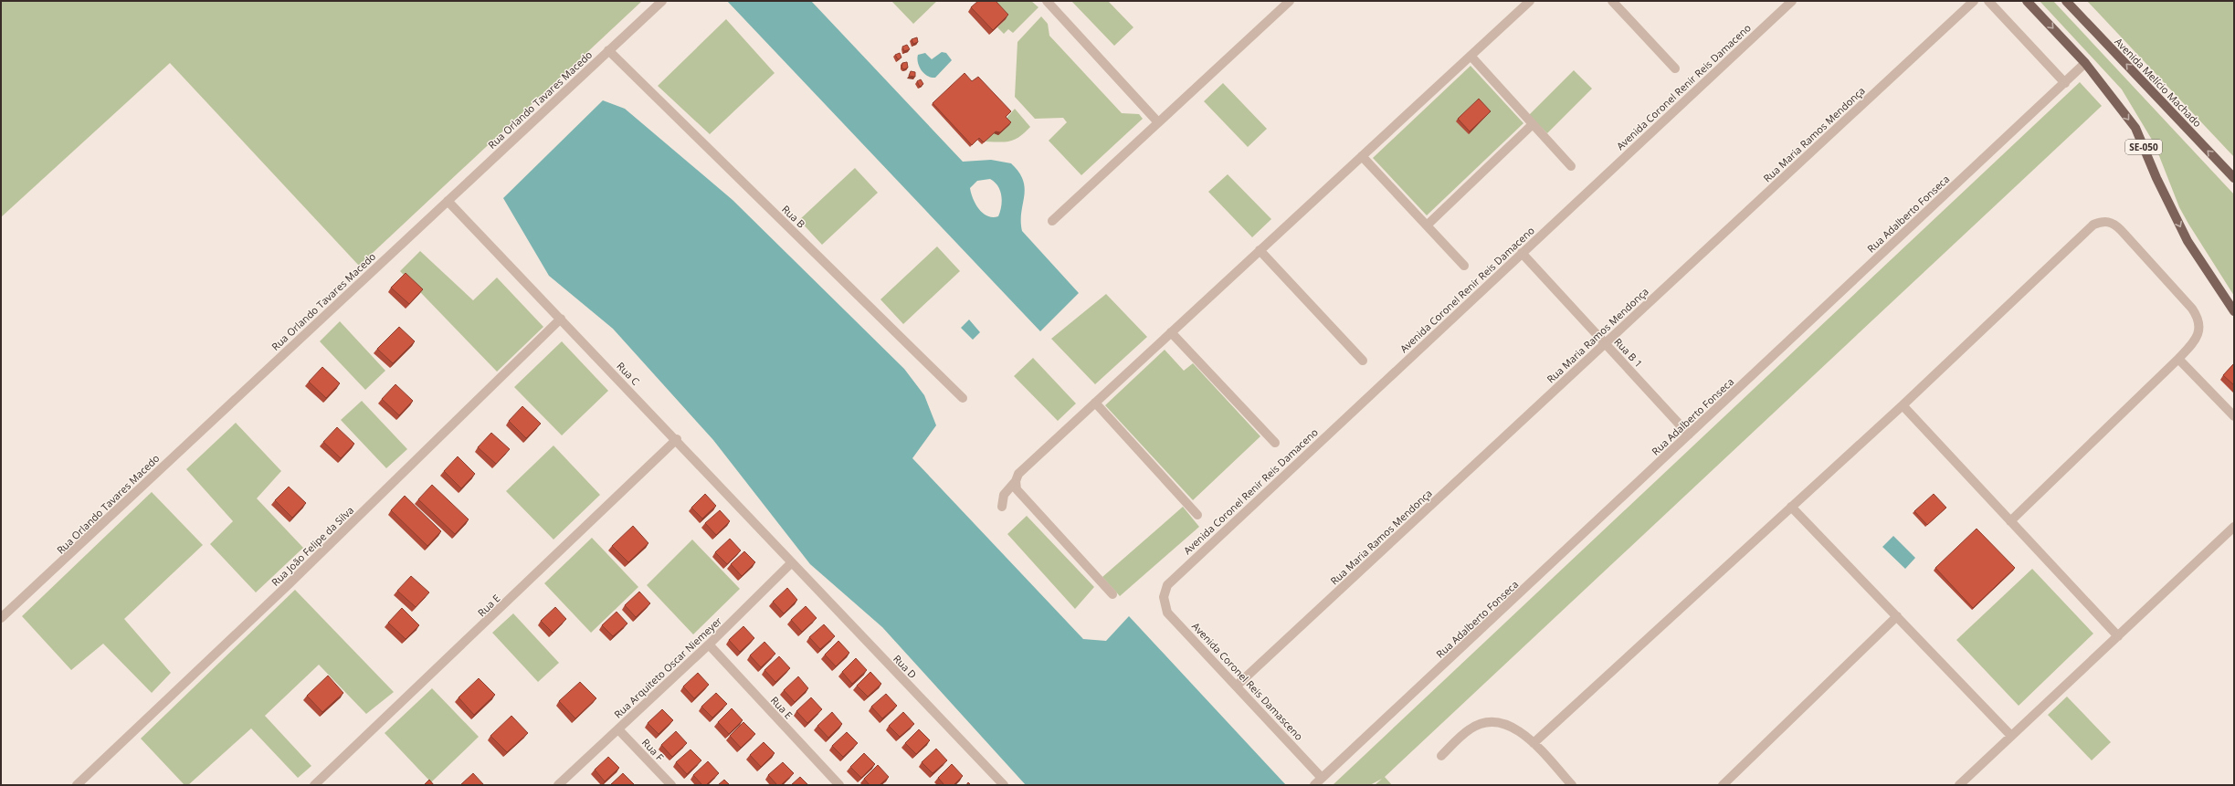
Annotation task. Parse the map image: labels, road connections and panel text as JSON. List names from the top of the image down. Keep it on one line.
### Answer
{"streets":{"main road":["Avenida Melício Machado","SE-050"],"street":["Avenida Coronel Renir Reis Damaceno","Rua Orlando Tavares Macedo","Rua Maria Ramos Mendonça","Rua Adalberto Fonseca","Rua B","Rua B 1","Rua C","Rua João Felipe da Silva","Rua E","Rua D","Rua Arquiteto Oscar Niemeyer","Avenida Coronel Reis Damasceno","Rua F"]},"crossings":[["Avenida Coronel Renir Reis Damaceno","Rua B 1"],["Avenida Coronel Renir Reis Damaceno","Avenida Coronel Reis Damasceno"],["Rua Orlando Tavares Macedo","Rua B"],["Rua Orlando Tavares Macedo","Rua C"],["Rua Maria Ramos Mendonça","Rua B 1"],["Rua Maria Ramos Mendonça","Avenida Coronel Reis Damasceno"],["SE-050","Rua Adalberto Fonseca"],["Rua Adalberto Fonseca","Rua B 1"],["Rua Adalberto Fonseca","Avenida Coronel Reis Damasceno"],["Rua C","Rua João Felipe da Silva"],["Rua C","Rua E"],["Rua C","Rua D"],["Rua C","Rua Arquiteto Oscar Niemeyer"],["Rua E","Rua Arquiteto Oscar Niemeyer"],["Rua D","Rua Arquiteto Oscar Niemeyer"],["Rua Arquiteto Oscar Niemeyer","Rua F"]]}
